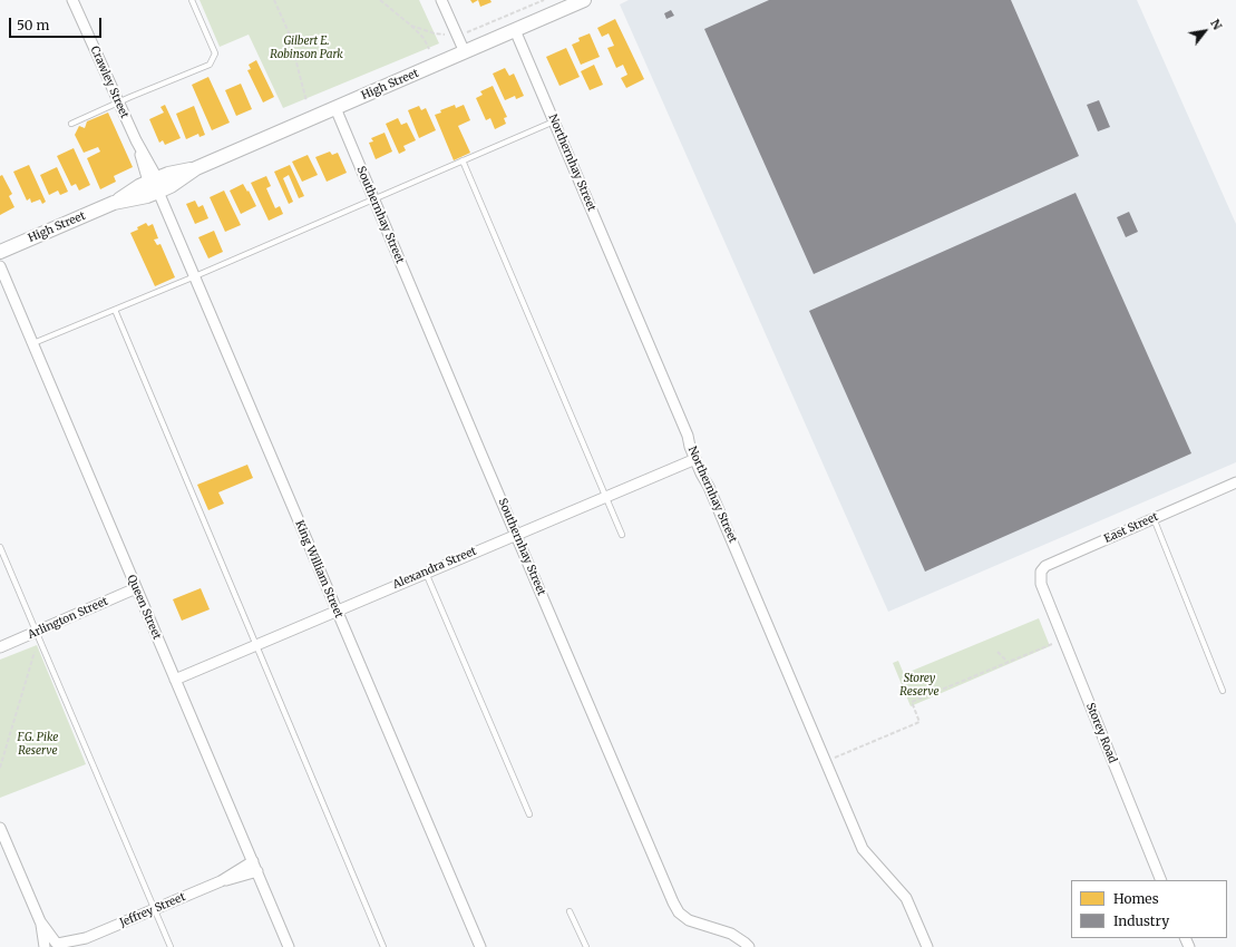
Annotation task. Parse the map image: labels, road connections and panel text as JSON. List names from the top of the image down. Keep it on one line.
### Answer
{"streets":{"main road":["High Street"],"street":["Crawley Street","Northernhay Street","Southernhay Street","East Street","Alexandra Street","King William Street","Queen Street","Arlington Street","Storey Road","Jeffrey Street"]},"crossings":[["Crawley Street","High Street"],["Crawley Street","King William Street"],["High Street","Northernhay Street"],["High Street","Southernhay Street"],["High Street","King William Street"],["Northernhay Street","Alexandra Street"],["Southernhay Street","Alexandra Street"],["East Street","Storey Road"],["Alexandra Street","King William Street"],["Alexandra Street","Queen Street"],["Queen Street","Arlington Street"],["Queen Street","Jeffrey Street"]],"parks":["Gilbert E. Robinson Park","Storey Reserve","F.G. Pike Reserve"],"legend":["Homes","Industry"],"scale_bar":"50 m","north":"top right"}
